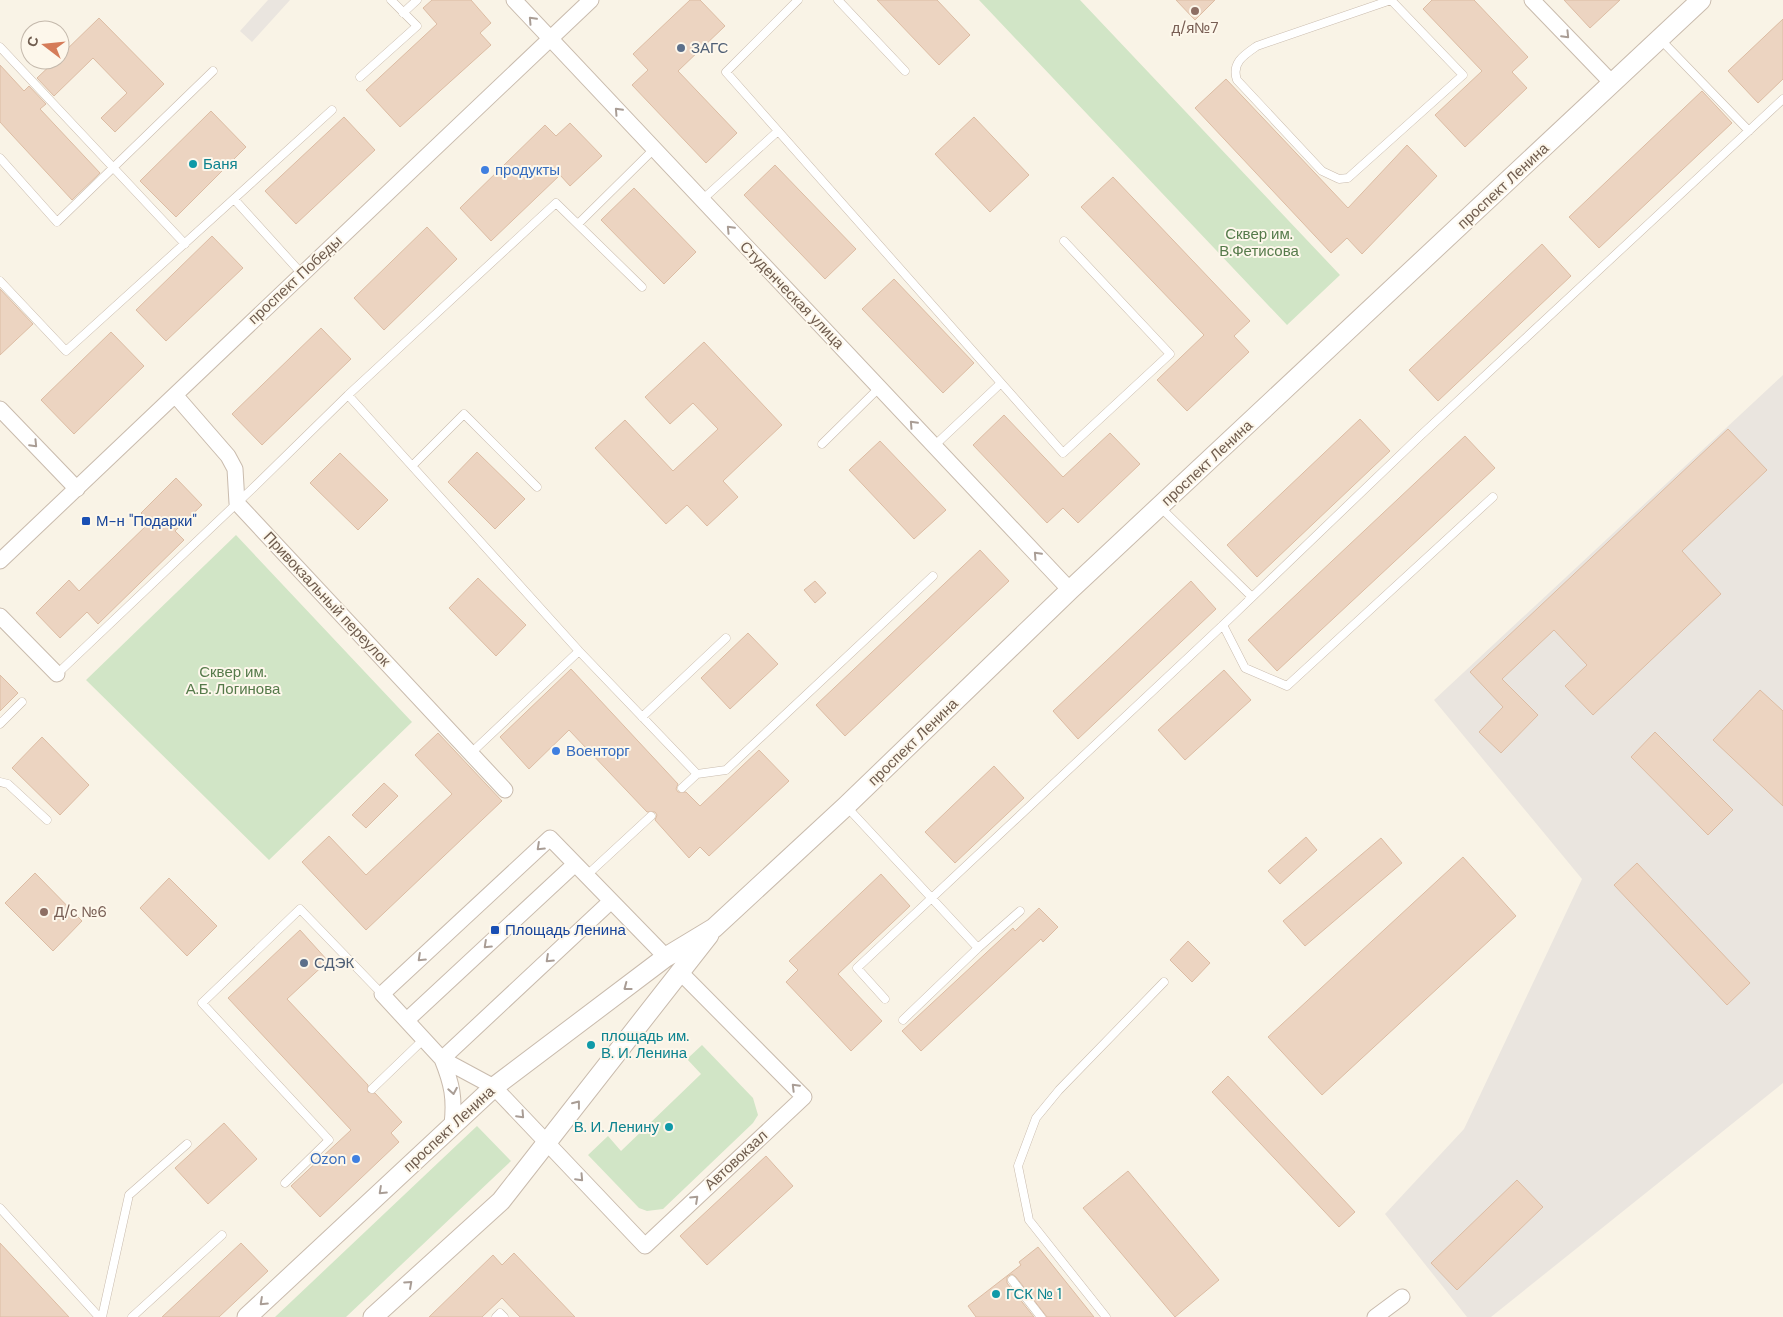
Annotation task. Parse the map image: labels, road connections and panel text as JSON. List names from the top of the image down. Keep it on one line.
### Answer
{"streets":{"street":["проспект Ленина","проспект Победы","Студенческая улица","Привокзальный переулок","Автовокзал"]},"crossings":[["проспект Ленина","Студенческая улица"],["проспект Ленина","Автовокзал"],["проспект Победы","Студенческая улица"]],"one_way":["Студенческая улица"],"parks":["Сквер им. В.Фетисова","Сквер им. А.Б. Логинова"],"places":{"other":["д/я№7","ЗАГС","Баня","продукты","Военторг","Д/с №6","СДЭК","площадь им. В. И. Ленина","В. И. Ленину","Ozon","ГСК № 1"],"transit":["М-н \"Подарки\"","Площадь Ленина"]},"north":"left"}
